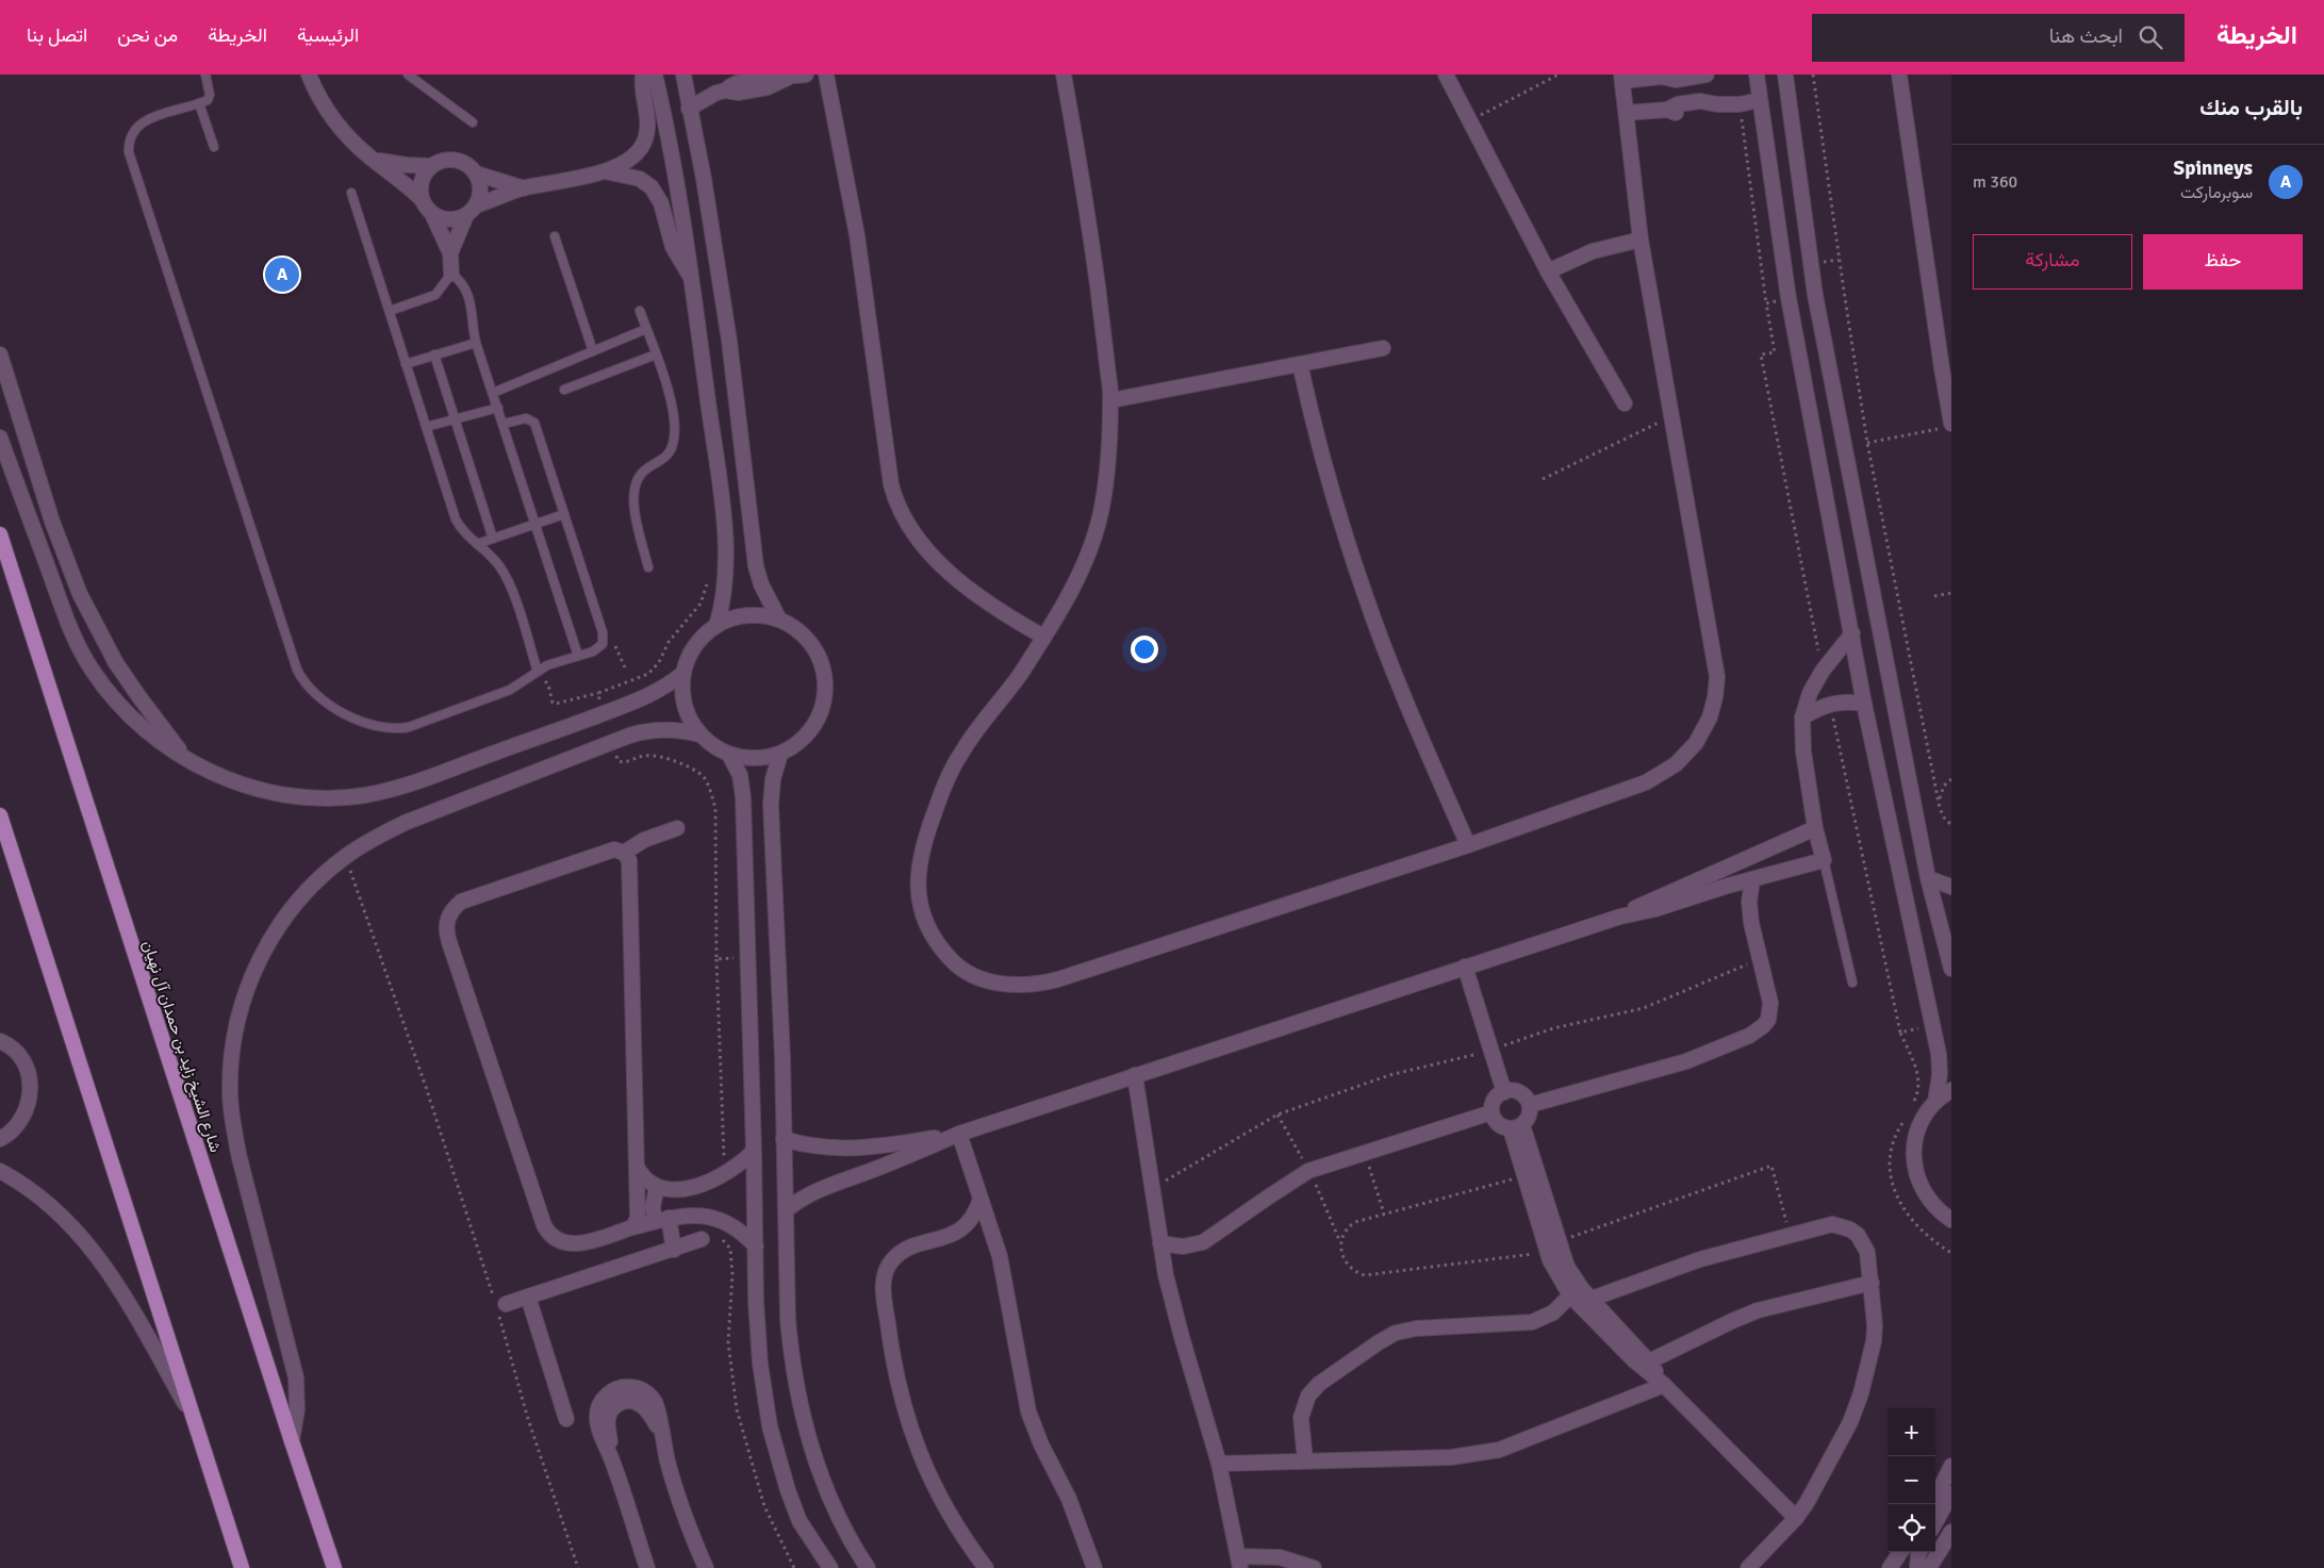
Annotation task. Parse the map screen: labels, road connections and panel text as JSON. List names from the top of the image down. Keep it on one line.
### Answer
{"streets":{"main road":["شارع الشيخ زايد بن حمدان آل نهيان"]},"page":{"header":"الخريطة","search":"ابحث هنا","nav":["الرئيسية","الخريطة","من نحن","اتصل بنا"],"heading":"بالقرب منك","list":[{"mark":"A","name":"Spinneys","note":"سوبرماركت","value":"360 m"}],"buttons":["حفظ","مشاركة"],"pins":"A","map_buttons":["+","−"]}}
